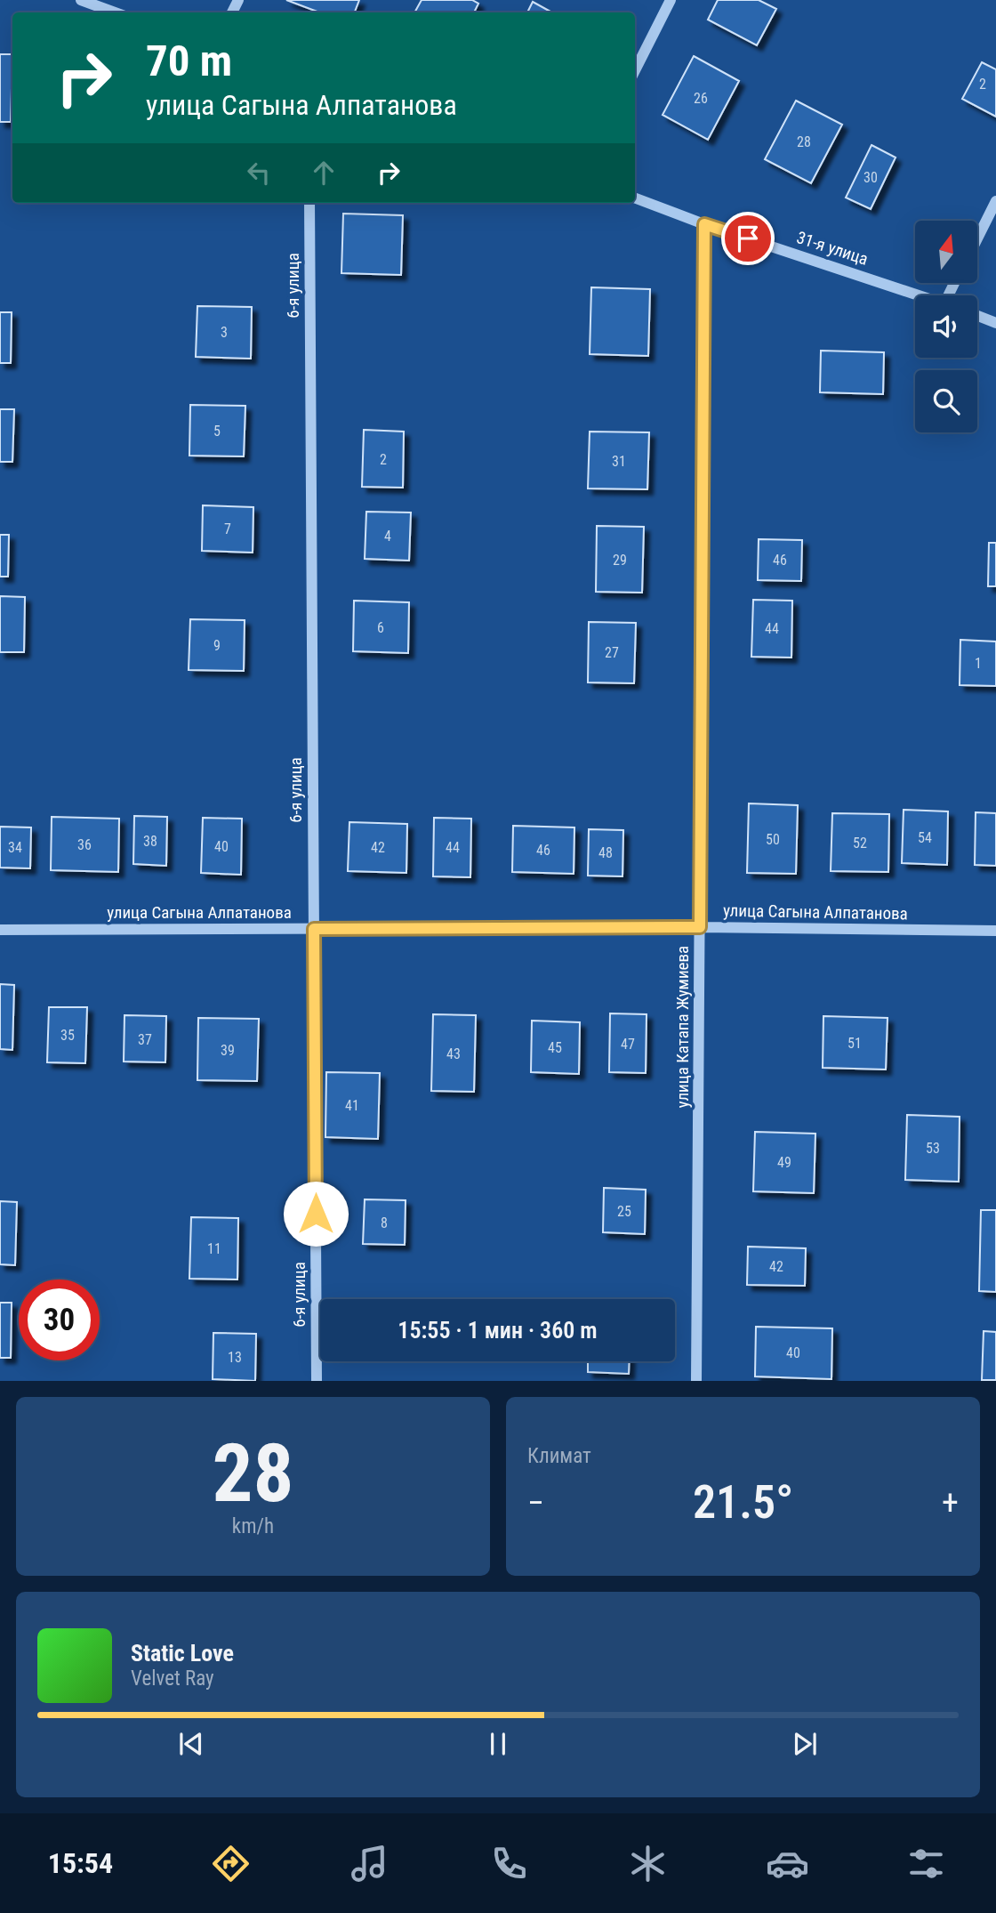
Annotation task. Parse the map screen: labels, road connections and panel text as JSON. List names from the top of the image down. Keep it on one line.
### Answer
{"streets":{"street":["31-я улица","6-я улица","улица Сагына Алпатанова","улица Катапа Жумиева"]},"crossings":[["31-я улица","улица Катапа Жумиева"],["6-я улица","улица Сагына Алпатанова"],["улица Сагына Алпатанова","улица Катапа Жумиева"]],"house_numbers":["2","26","28","30","3","5","2","31","7","4","29","46","6","44","9","27","1","54","50","38","52","36","40","34","42","44","46","48","35","37","51","47","45","39","43","41","53","49","25","8","11","42","40","13"],"north":"top","page":{"turn":["70 m","улица Сагына Алпатанова"],"limit":"30","trip":"15:55 · 1 мин · 360 m","tile":[["28","km/h"],"Климат"],"heat":["−","21.5°","+"],"song":["Static Love","Velvet Ray"],"tabs":"15:54"}}
